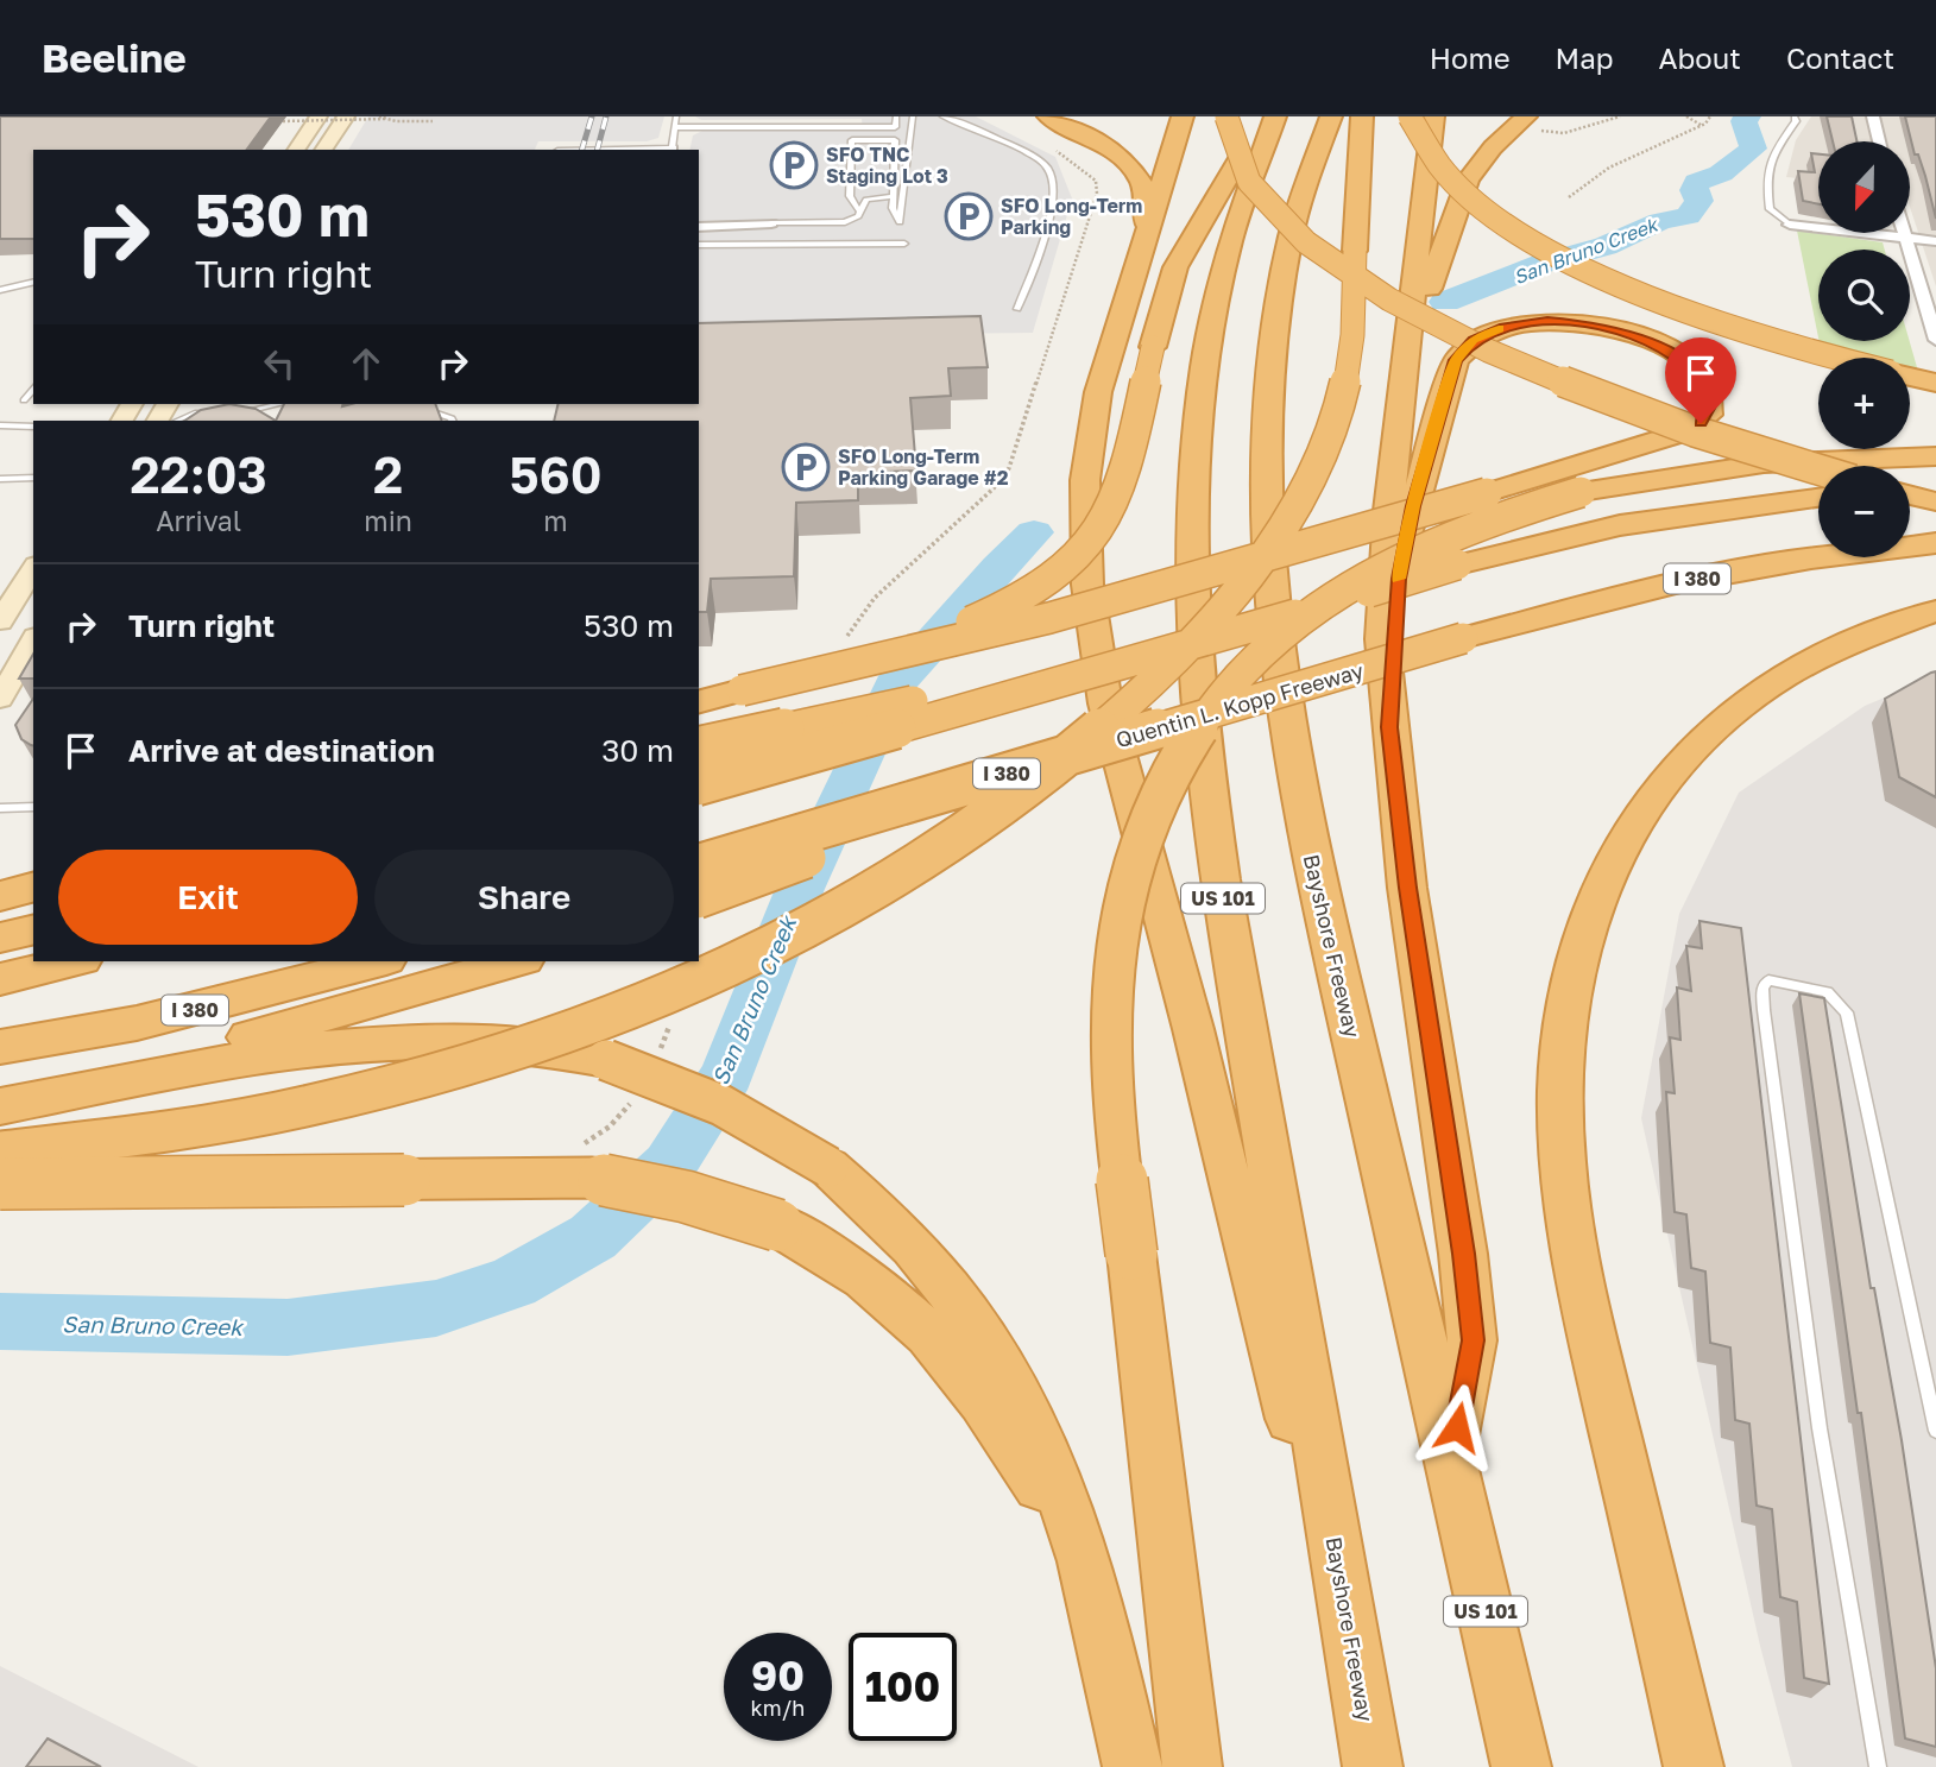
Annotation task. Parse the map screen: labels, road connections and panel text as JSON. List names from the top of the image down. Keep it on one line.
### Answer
{"streets":{"highway":["I 380","Quentin L. Kopp Freeway","US 101","Bayshore Freeway"]},"water":["San Bruno Creek"],"places":{"parking":["SFO TNC Staging Lot 3","SFO Long-Term Parking","SFO Long-Term Parking Garage #2"]},"north":"bottom","page":{"header":"Beeline","nav":["Home","Map","About","Contact"],"map_buttons":["+","−"],"turn":["530 m","Turn right"],"eta":["22:03","Arrival","2","min","560","m"],"list":[{"name":"Turn right","value":"530 m"},{"name":"Arrive at destination","value":"30 m"}],"buttons":["Exit","Share"],"speed":"90 km/h","limit":"100"}}
